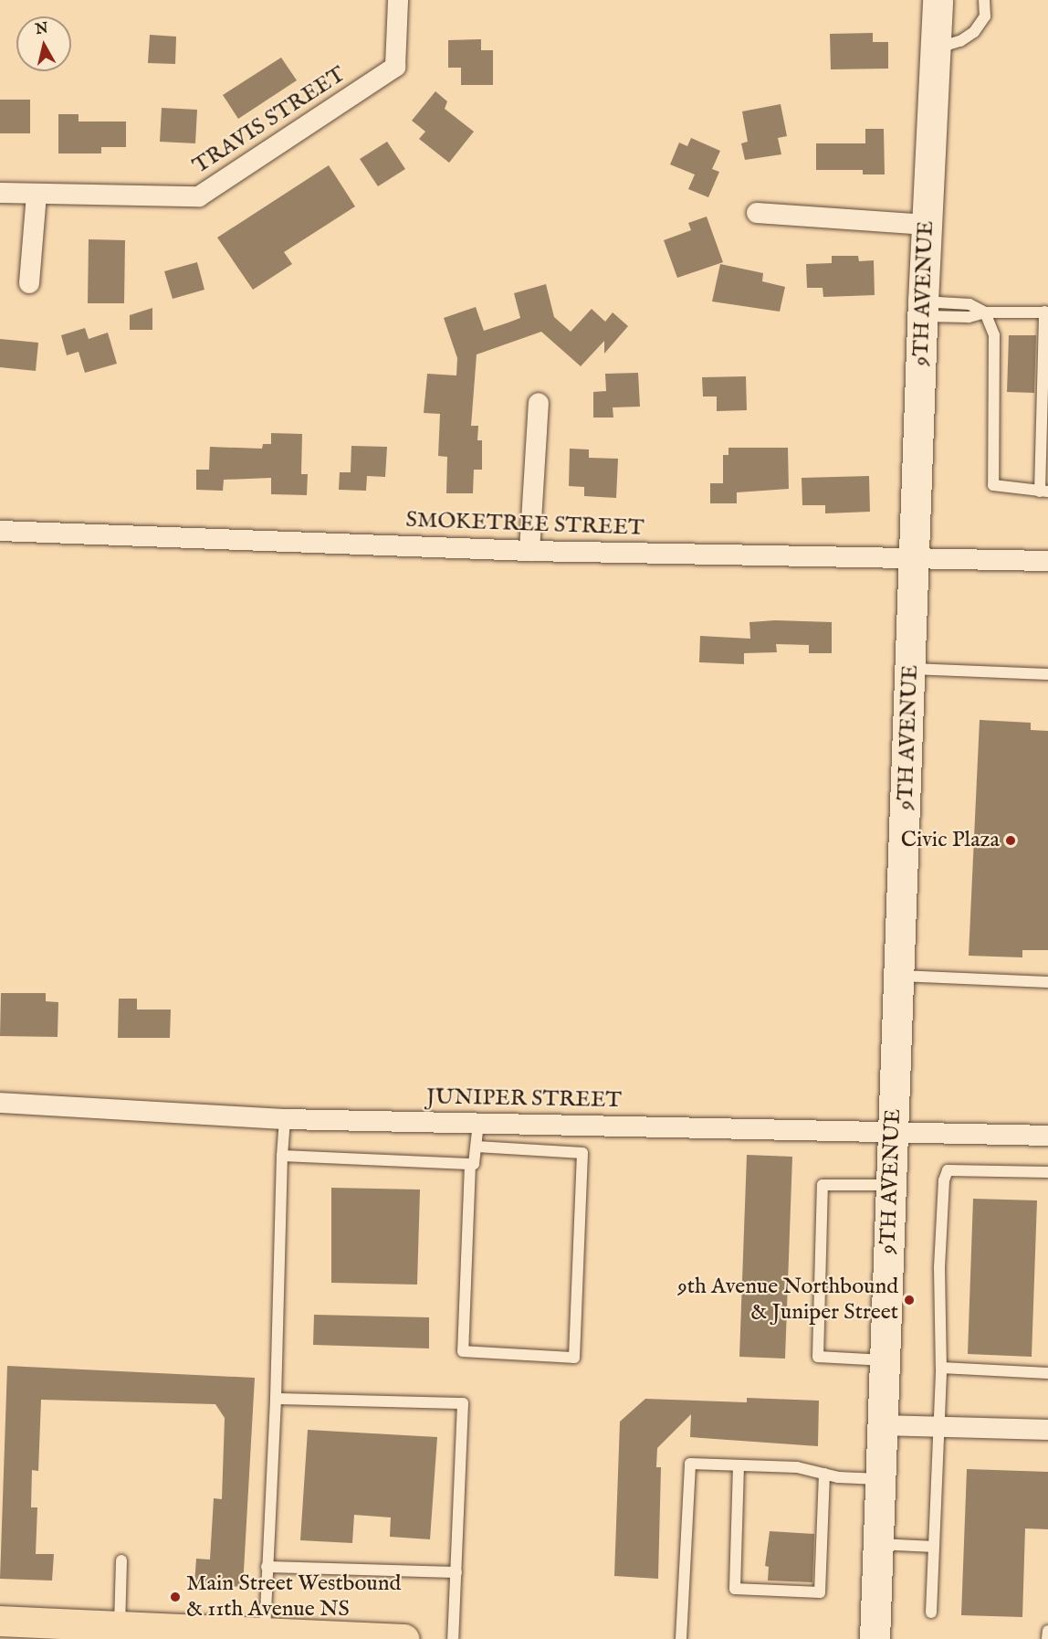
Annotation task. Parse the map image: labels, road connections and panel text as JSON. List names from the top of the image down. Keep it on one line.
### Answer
{"streets":{"street":["TRAVIS STREET","9TH AVENUE","SMOKETREE STREET","JUNIPER STREET"]},"crossings":[["9TH AVENUE","SMOKETREE STREET"],["9TH AVENUE","JUNIPER STREET"]],"places":["Civic Plaza","9th Avenue Northbound & Juniper Street","Main Street Westbound & 11th Avenue NS"],"north":"top"}
